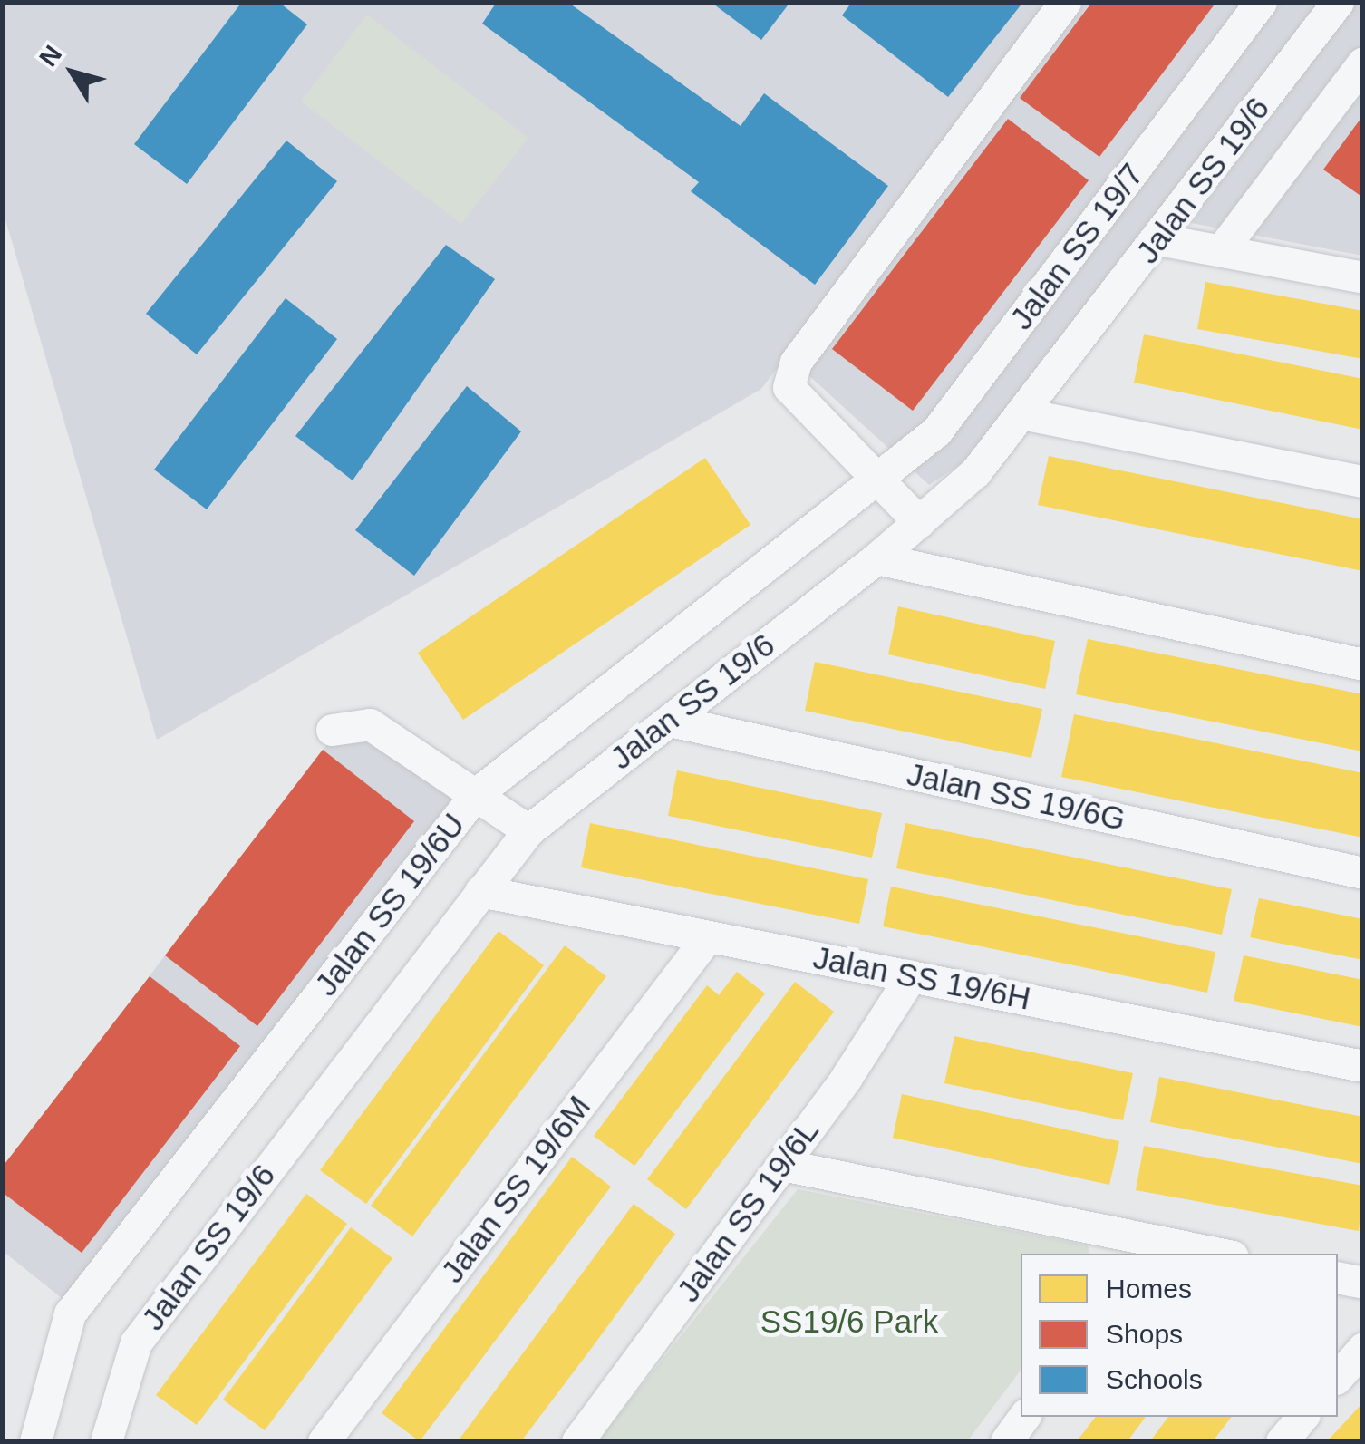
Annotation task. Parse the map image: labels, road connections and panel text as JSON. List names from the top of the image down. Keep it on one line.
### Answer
{"streets":{"street":["Jalan SS 19/6","Jalan SS 19/7","Jalan SS 19/6G","Jalan SS 19/6U","Jalan SS 19/6H","Jalan SS 19/6M","Jalan SS 19/6L"]},"crossings":[["Jalan SS 19/6","Jalan SS 19/6G"],["Jalan SS 19/6","Jalan SS 19/6H"],["Jalan SS 19/7","Jalan SS 19/6U"],["Jalan SS 19/6H","Jalan SS 19/6M"],["Jalan SS 19/6H","Jalan SS 19/6L"]],"parks":["SS19/6 Park"],"legend":["Homes","Shops","Schools"],"north":"top left"}
